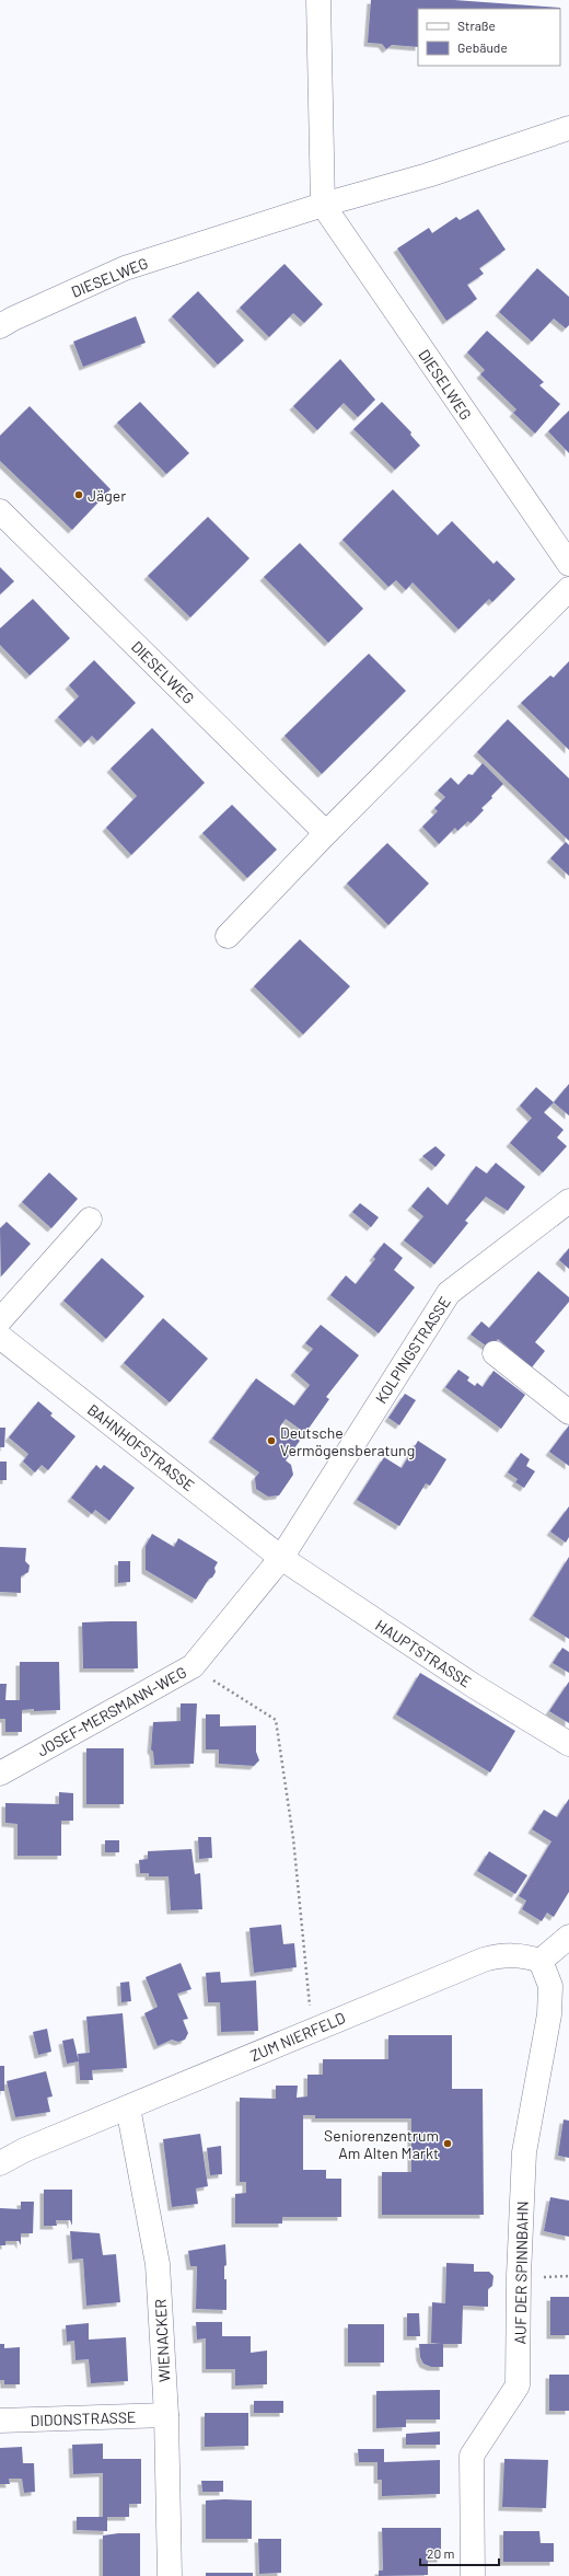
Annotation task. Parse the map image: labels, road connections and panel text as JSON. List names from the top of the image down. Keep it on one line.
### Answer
{"streets":{"street":["DIESELWEG","KOLPINGSTRASSE","BAHNHOFSTRASSE","HAUPTSTRASSE","JOSEF-MERSMANN-WEG","ZUM NIERFELD","AUF DER SPINNBAHN","WIENACKER","DIDONSTRASSE"]},"crossings":[["KOLPINGSTRASSE","BAHNHOFSTRASSE"],["KOLPINGSTRASSE","HAUPTSTRASSE"],["KOLPINGSTRASSE","JOSEF-MERSMANN-WEG"],["BAHNHOFSTRASSE","HAUPTSTRASSE"],["BAHNHOFSTRASSE","JOSEF-MERSMANN-WEG"],["HAUPTSTRASSE","JOSEF-MERSMANN-WEG"],["ZUM NIERFELD","AUF DER SPINNBAHN"],["ZUM NIERFELD","WIENACKER"],["WIENACKER","DIDONSTRASSE"]],"places":["Jäger","Deutsche Vermögensberatung","Seniorenzentrum Am Alten Markt"],"legend":["Straße","Gebäude"],"scale_bar":"20 m"}
